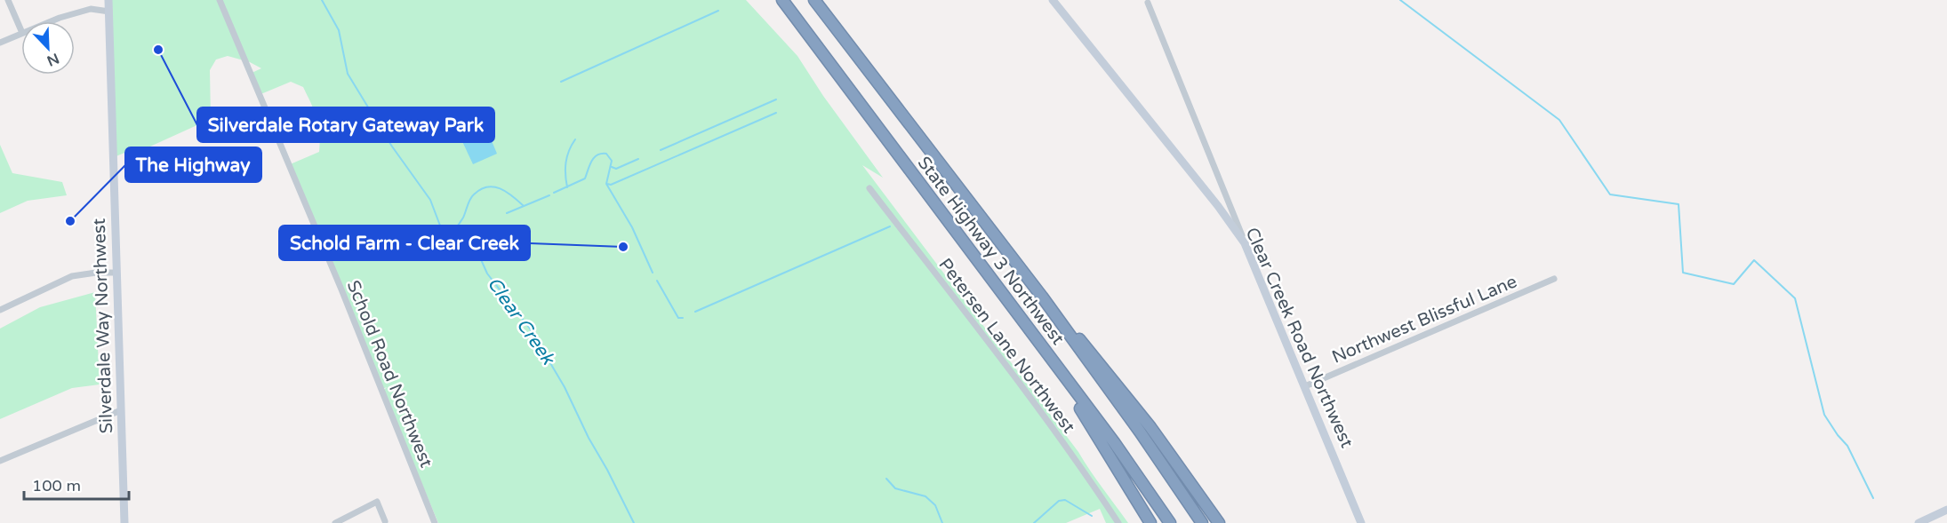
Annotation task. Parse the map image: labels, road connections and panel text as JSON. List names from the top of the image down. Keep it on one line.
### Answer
{"streets":{"highway":["State Highway 3 Northwest"],"main road":["Silverdale Way Northwest","Clear Creek Road Northwest"],"street":["Northwest Blissful Lane","Petersen Lane Northwest","Schold Road Northwest"]},"crossings":[["Northwest Blissful Lane","Clear Creek Road Northwest"]],"water":["Clear Creek"],"places":["Silverdale Rotary Gateway Park","The Highway","Schold Farm - Clear Creek"],"scale_bar":"100 m","north":"bottom right"}
